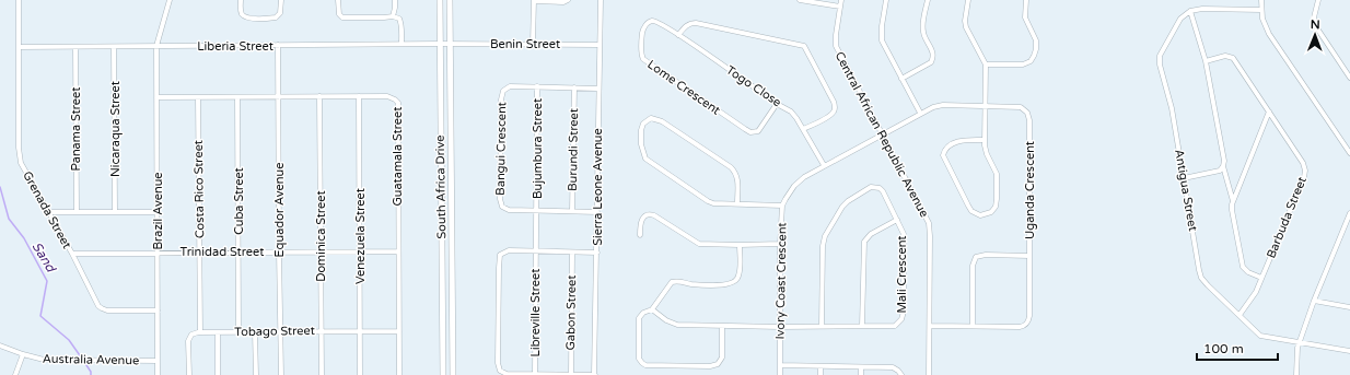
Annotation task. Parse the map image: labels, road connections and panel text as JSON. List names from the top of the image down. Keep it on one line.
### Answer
{"streets":{"street":["Benin Street","Liberia Street","Togo Close","Lome Crescent","Panama Street","Nicaraqua Street","Central African Republic Avenue","Bangui Crescent","Bujumbura Street","Burundi Street","Guatamala Street","South Africa Drive","Sierra Leone Avenue","Costa Rico Street","Uganda Crescent","Antigua Street","Cuba Street","Grenada Street","Equador Avenue","Brazil Avenue","Barbuda Street","Dominica Street","Venezuela Street","Trinidad Street","Mali Crescent","Ivory Coast Crescent","Libreville Street","Gabon Street","Tobago Street","Australia Avenue"]},"crossings":[["Benin Street","Liberia Street"],["Benin Street","South Africa Drive"],["Benin Street","Sierra Leone Avenue"],["Liberia Street","Panama Street"],["Liberia Street","Nicaraqua Street"],["Liberia Street","South Africa Drive"],["Liberia Street","Grenada Street"],["Liberia Street","Equador Avenue"],["Liberia Street","Brazil Avenue"],["Togo Close","Lome Crescent"],["Togo Close","Ivory Coast Crescent"],["Central African Republic Avenue","Uganda Crescent"],["Central African Republic Avenue","Ivory Coast Crescent"],["Bangui Crescent","Bujumbura Street"],["Bangui Crescent","Burundi Street"],["Bangui Crescent","Sierra Leone Avenue"],["Bujumbura Street","Libreville Street"],["Guatamala Street","Costa Rico Street"],["Guatamala Street","Cuba Street"],["Guatamala Street","Equador Avenue"],["Guatamala Street","Brazil Avenue"],["Guatamala Street","Dominica Street"],["Guatamala Street","Venezuela Street"],["Guatamala Street","Trinidad Street"],["Guatamala Street","Tobago Street"],["Costa Rico Street","Trinidad Street"],["Costa Rico Street","Tobago Street"],["Uganda Crescent","Ivory Coast Crescent"],["Antigua Street","Barbuda Street"],["Cuba Street","Trinidad Street"],["Cuba Street","Tobago Street"],["Grenada Street","Brazil Avenue"],["Grenada Street","Trinidad Street"],["Equador Avenue","Trinidad Street"],["Equador Avenue","Tobago Street"],["Brazil Avenue","Trinidad Street"],["Brazil Avenue","Australia Avenue"],["Dominica Street","Trinidad Street"],["Dominica Street","Tobago Street"],["Venezuela Street","Trinidad Street"],["Venezuela Street","Tobago Street"],["Mali Crescent","Ivory Coast Crescent"]],"water":["Sand"],"scale_bar":"100 m","north":"top"}
